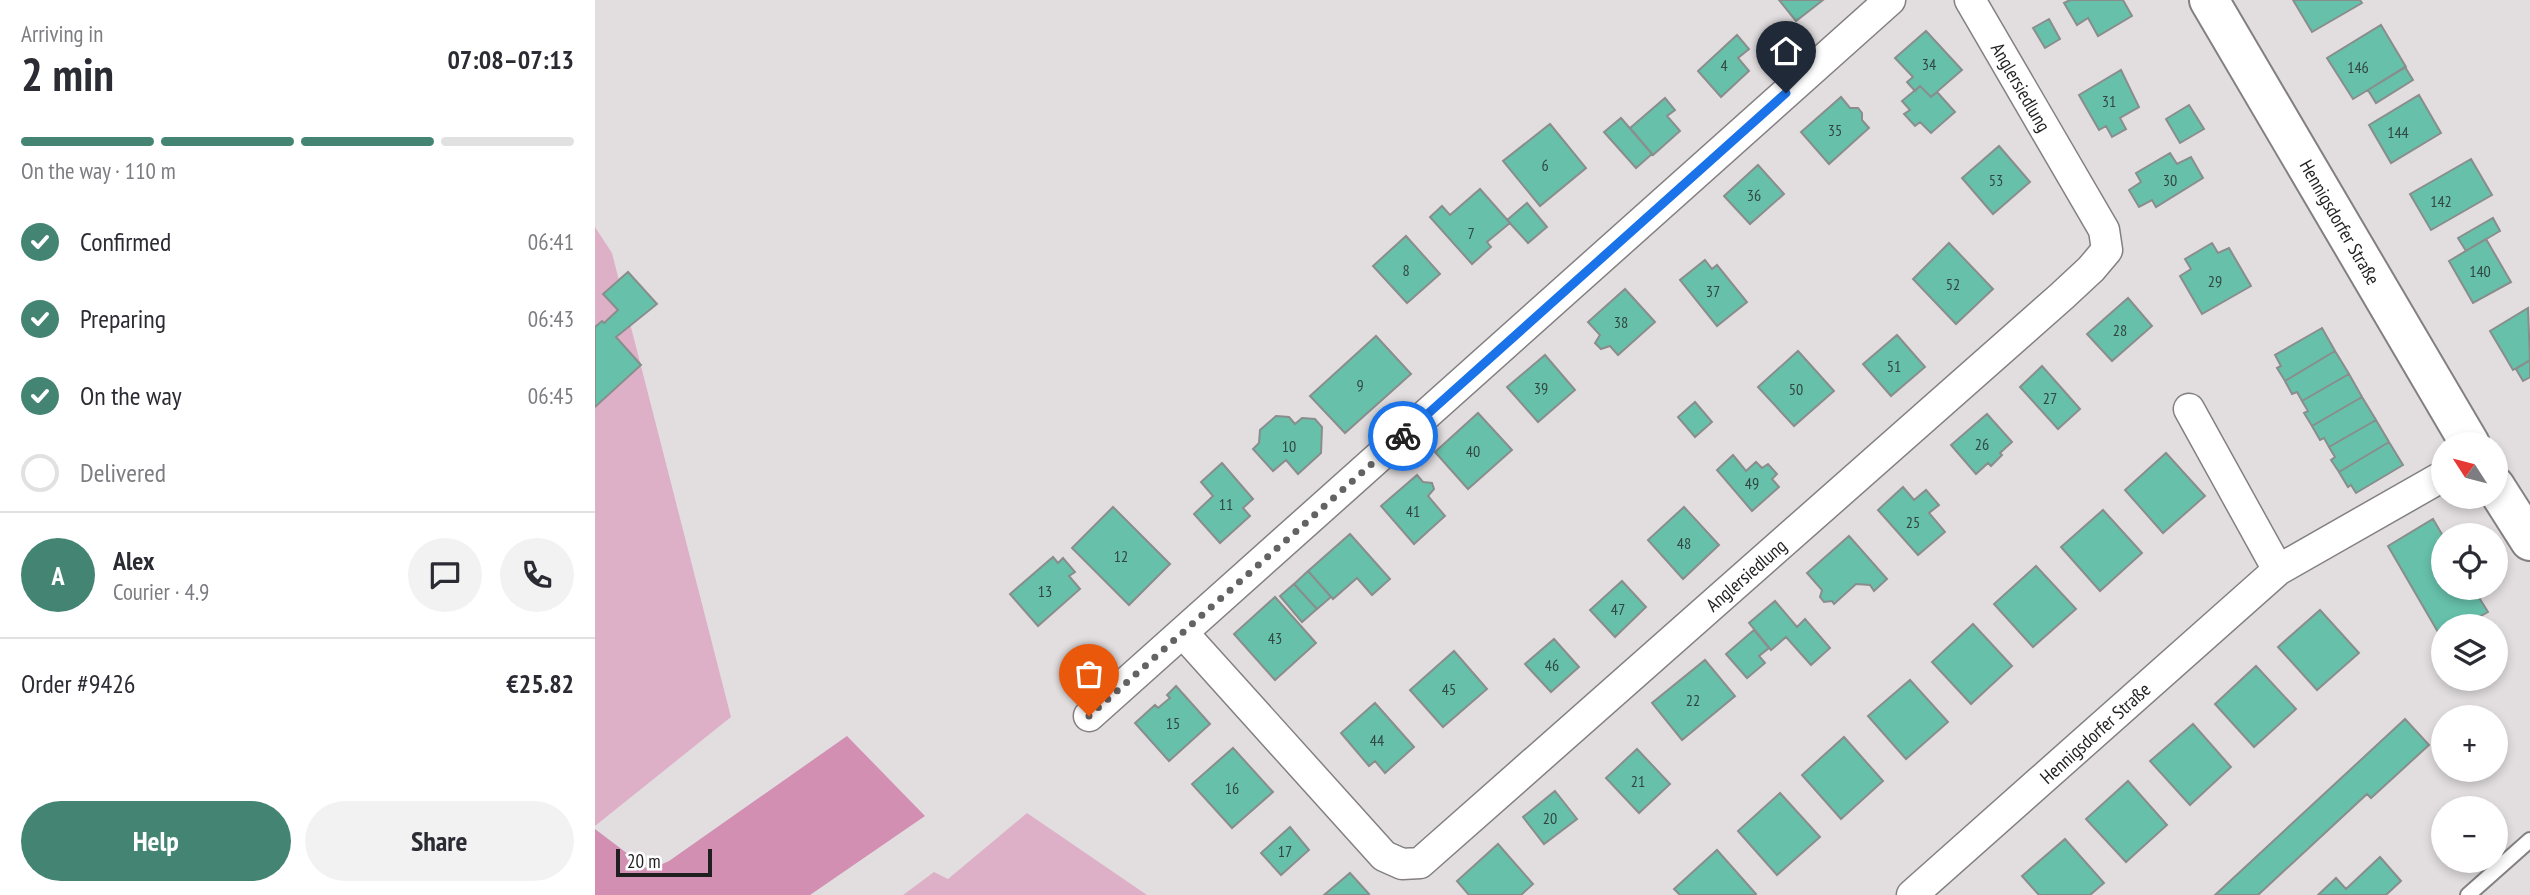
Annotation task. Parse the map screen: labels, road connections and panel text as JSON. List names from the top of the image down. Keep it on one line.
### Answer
{"streets":{"main road":["Hennigsdorfer Straße"],"street":["Anglersiedlung"]},"house_numbers":["34","4","146","31","35","144","6","53","30","36","142","7","8","140","29","52","37","38","28","51","9","39","50","27","26","10","40","49","11","41","25","48","12","13","47","43","46","45","22","15","44","21","16","20","17"],"scale_bar":"20 m","north":"top left","page":{"heading":["2 min","Arriving in","07:08–07:13"],"panel":["Alex","Courier · 4.9","Order #9426","€25.82"],"bar":"On the way · 110 m","list":[["Confirmed","06:41"],["Preparing","06:43"],["On the way","06:45"],"Delivered"],"map_buttons":["+","−"],"round":"A","buttons":["Help","Share"],"scale":"20 m"}}
